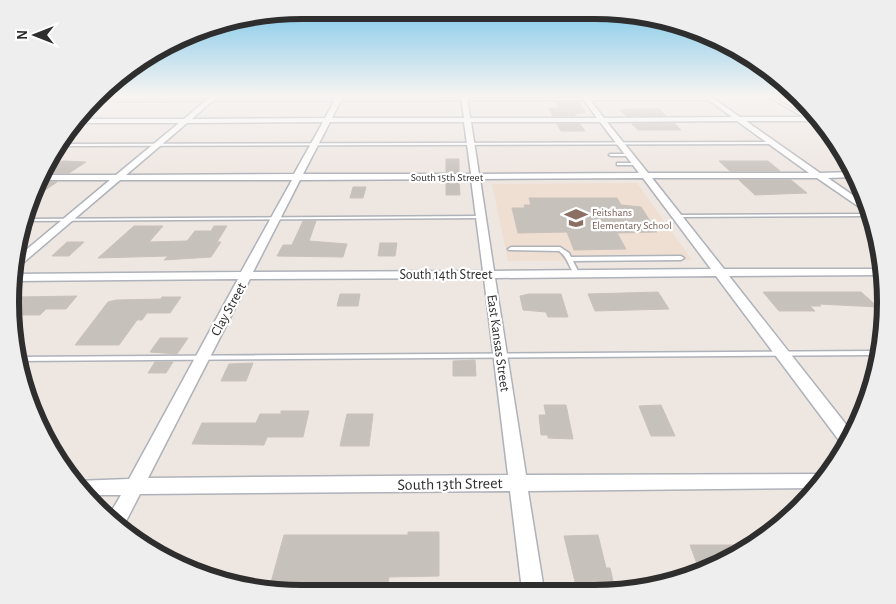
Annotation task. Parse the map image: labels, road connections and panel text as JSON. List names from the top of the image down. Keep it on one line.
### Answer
{"streets":{"street":["South 15th Street","South 14th Street","Clay Street","East Kansas Street","South 13th Street"]},"crossings":[["South 15th Street","Clay Street"],["South 15th Street","East Kansas Street"],["South 14th Street","Clay Street"],["South 14th Street","East Kansas Street"],["Clay Street","South 13th Street"],["East Kansas Street","South 13th Street"]],"places":{"school or university":["Feitshans Elementary School"]},"north":"left"}
